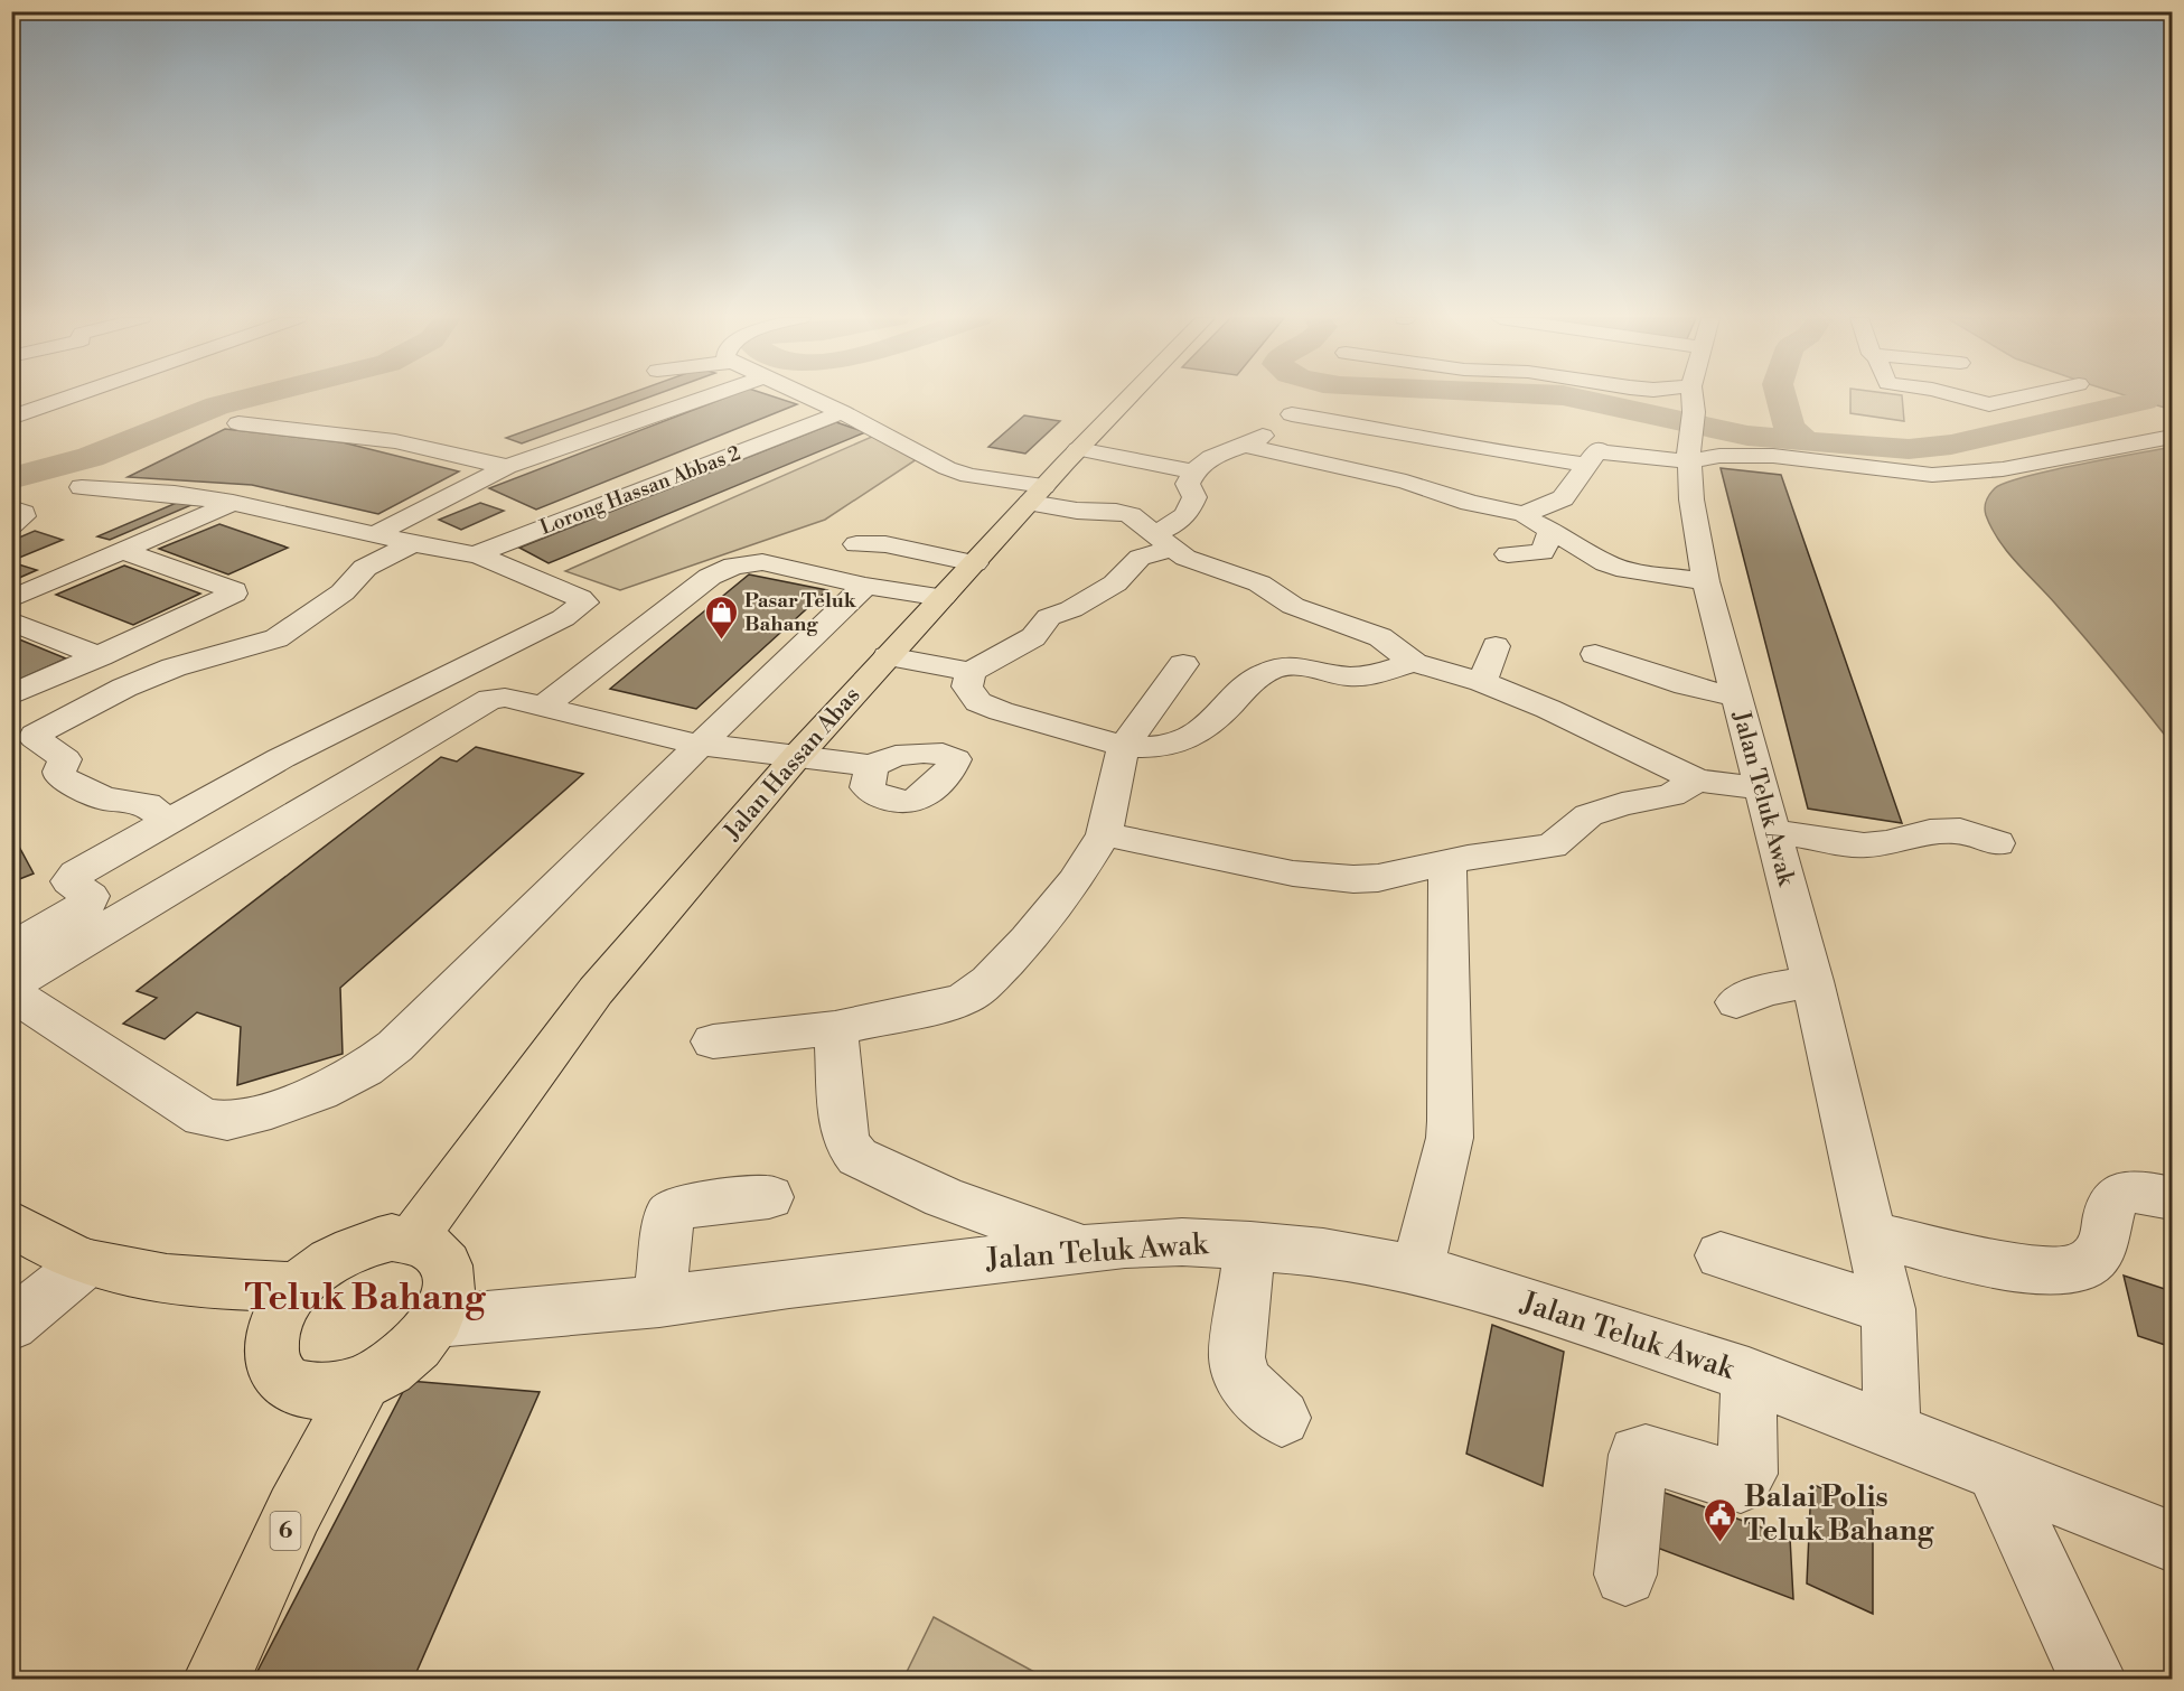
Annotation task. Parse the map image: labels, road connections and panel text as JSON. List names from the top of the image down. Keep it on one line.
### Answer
{"streets":{"main road":["Jalan Hassan Abas","6"],"street":["Lorong Hassan Abbas 2","Jalan Teluk Awak"]},"crossings":[["Jalan Hassan Abas","Jalan Teluk Awak"],["Jalan Hassan Abas","6"],["Jalan Teluk Awak","6"]],"districts":["Teluk Bahang"],"places":{"shop":["Pasar Teluk Bahang"],"public building":["Balai Polis Teluk Bahang"]}}
